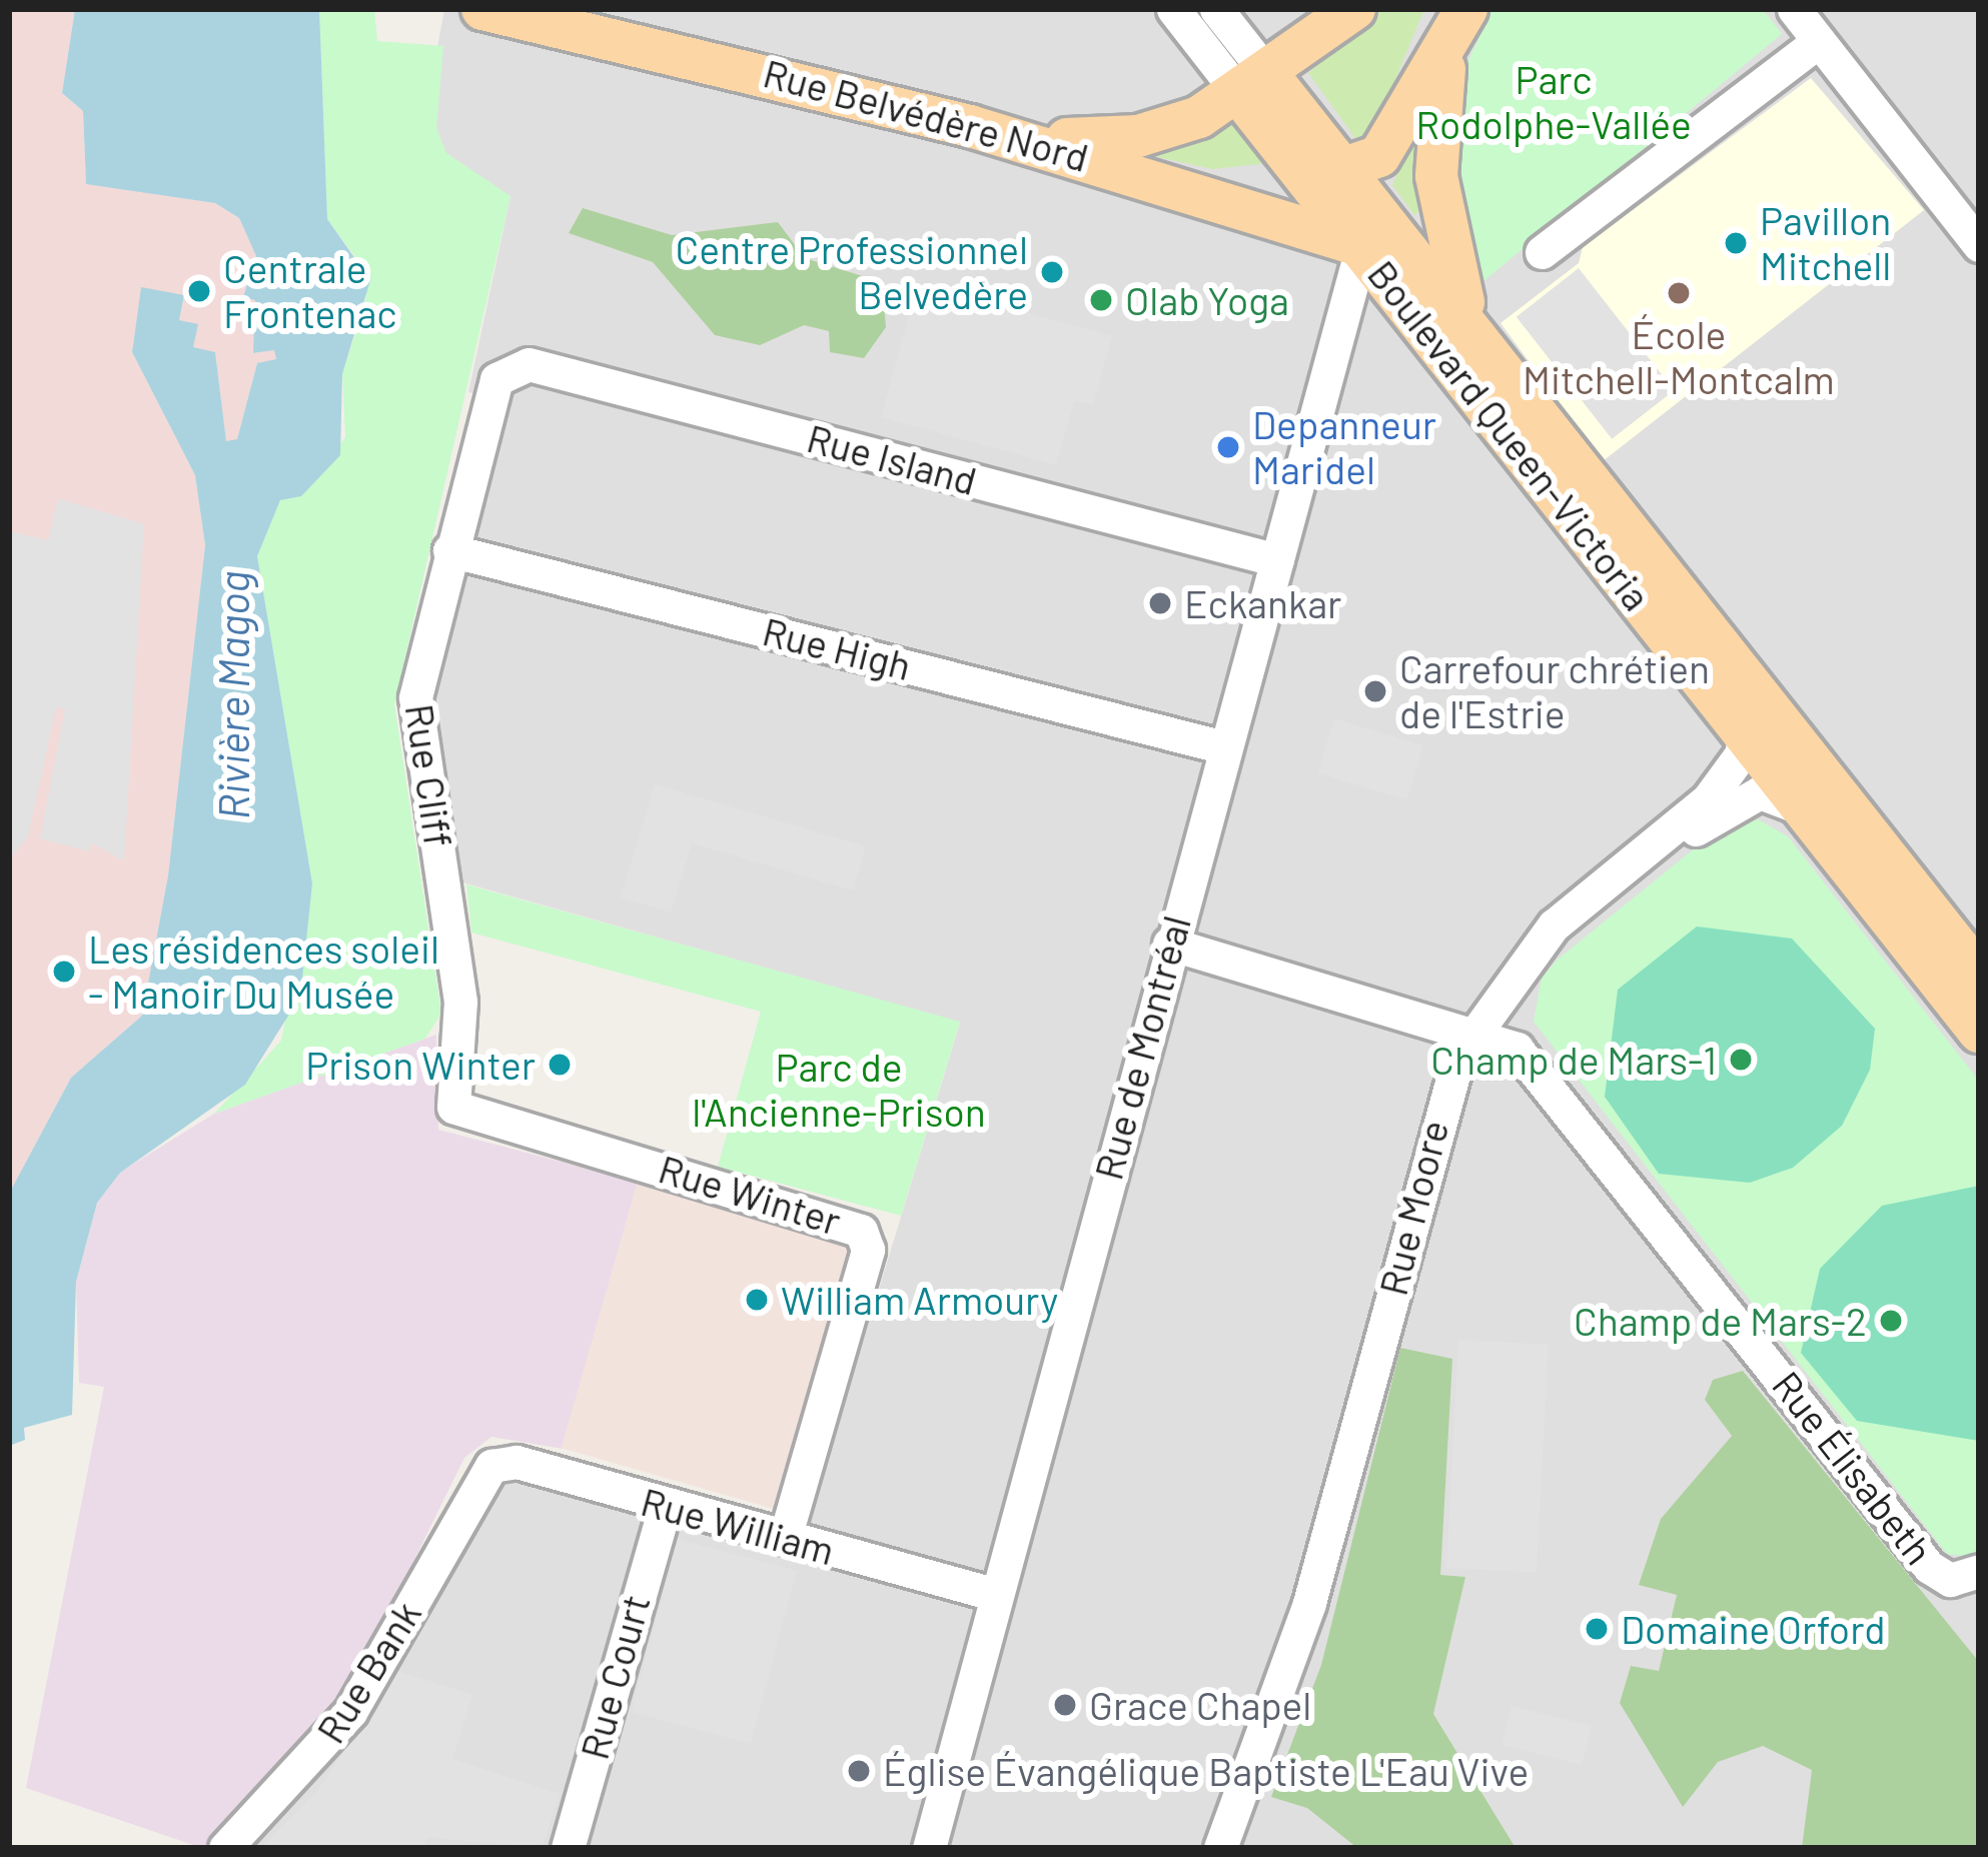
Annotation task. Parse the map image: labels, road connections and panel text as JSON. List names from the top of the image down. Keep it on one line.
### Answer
{"streets":{"main road":["Rue Belvédère Nord","Boulevard Queen-Victoria"],"street":["Rue Island","Rue High","Rue Cliff","Rue de Montréal","Rue Winter","Rue Moore","Rue Élisabeth","Rue William","Rue Bank","Rue Court"]},"crossings":[["Rue Belvédère Nord","Boulevard Queen-Victoria"],["Rue Belvédère Nord","Rue de Montréal"],["Boulevard Queen-Victoria","Rue de Montréal"],["Boulevard Queen-Victoria","Rue Moore"],["Rue Island","Rue Cliff"],["Rue Island","Rue de Montréal"],["Rue High","Rue Cliff"],["Rue High","Rue de Montréal"],["Rue Cliff","Rue Winter"],["Rue de Montréal","Rue Élisabeth"],["Rue de Montréal","Rue William"],["Rue Winter","Rue William"],["Rue Moore","Rue Élisabeth"],["Rue William","Rue Bank"],["Rue William","Rue Court"]],"water":["Rivière Magog"],"parks":["Parc Rodolphe-Vallée","Parc de l'Ancienne-Prison"],"places":["Pavillon Mitchell","Centre Professionnel Belvedère","Centrale Frontenac","École Mitchell-Montcalm","Olab Yoga","Depanneur Maridel","Eckankar","Carrefour chrétien de l'Estrie","Les résidences soleil - Manoir Du Musée","Champ de Mars-1","Prison Winter","William Armoury","Champ de Mars-2","Domaine Orford","Grace Chapel","Église Évangélique Baptiste L'Eau Vive"]}
